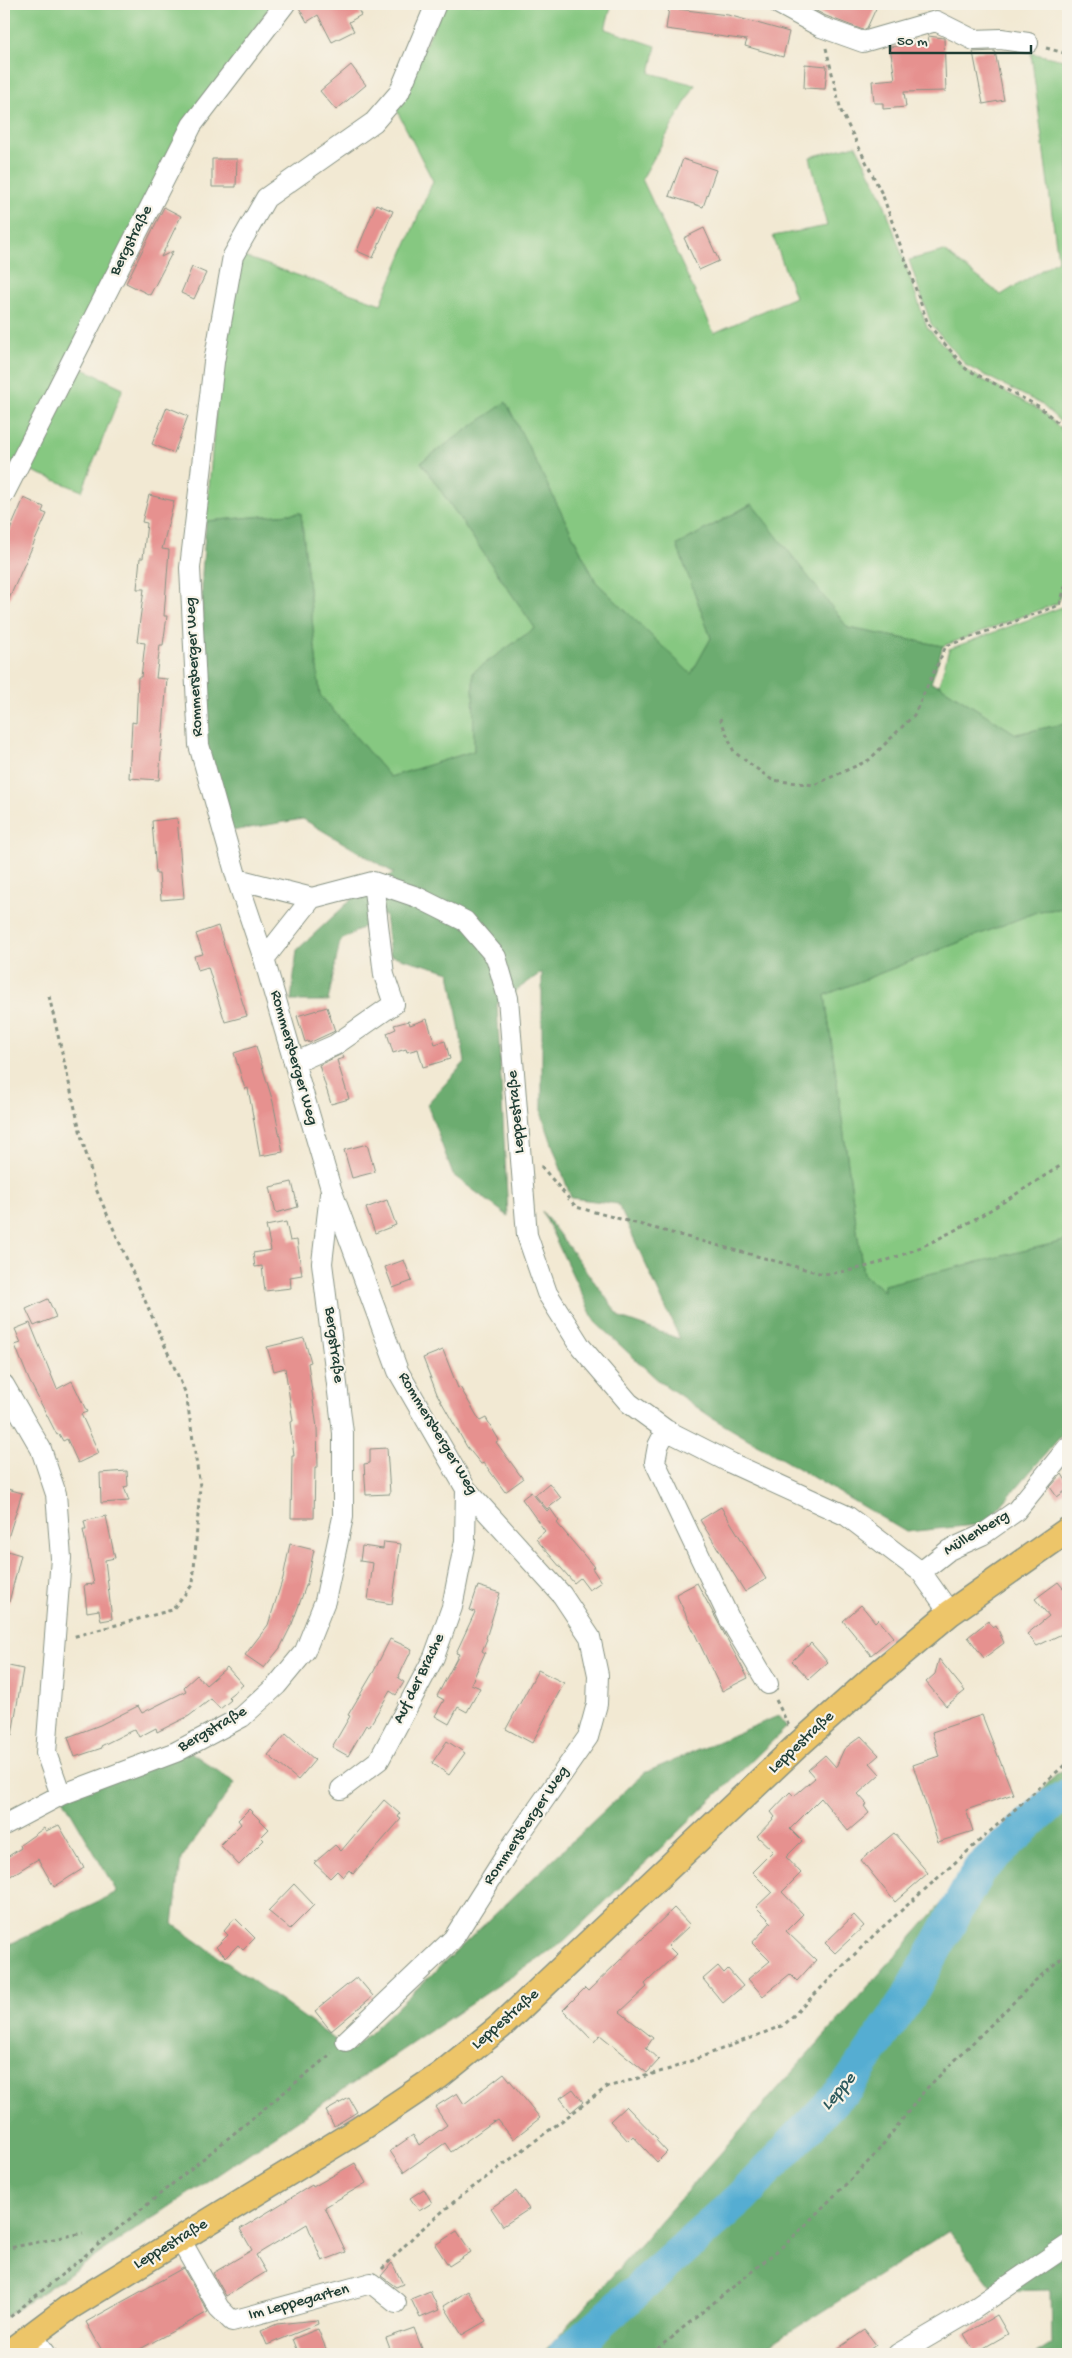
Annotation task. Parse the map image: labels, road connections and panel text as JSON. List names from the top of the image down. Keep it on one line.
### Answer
{"streets":{"main road":["Leppestraße"],"street":["Bergstraße","Rommersberger Weg","Müllenberg","Auf der Brache","Im Leppegarten"]},"crossings":[["Bergstraße","Rommersberger Weg"],["Rommersberger Weg","Auf der Brache"],["Leppestraße","Müllenberg"],["Leppestraße","Im Leppegarten"]],"water":["Leppe"],"scale_bar":"50 m"}
